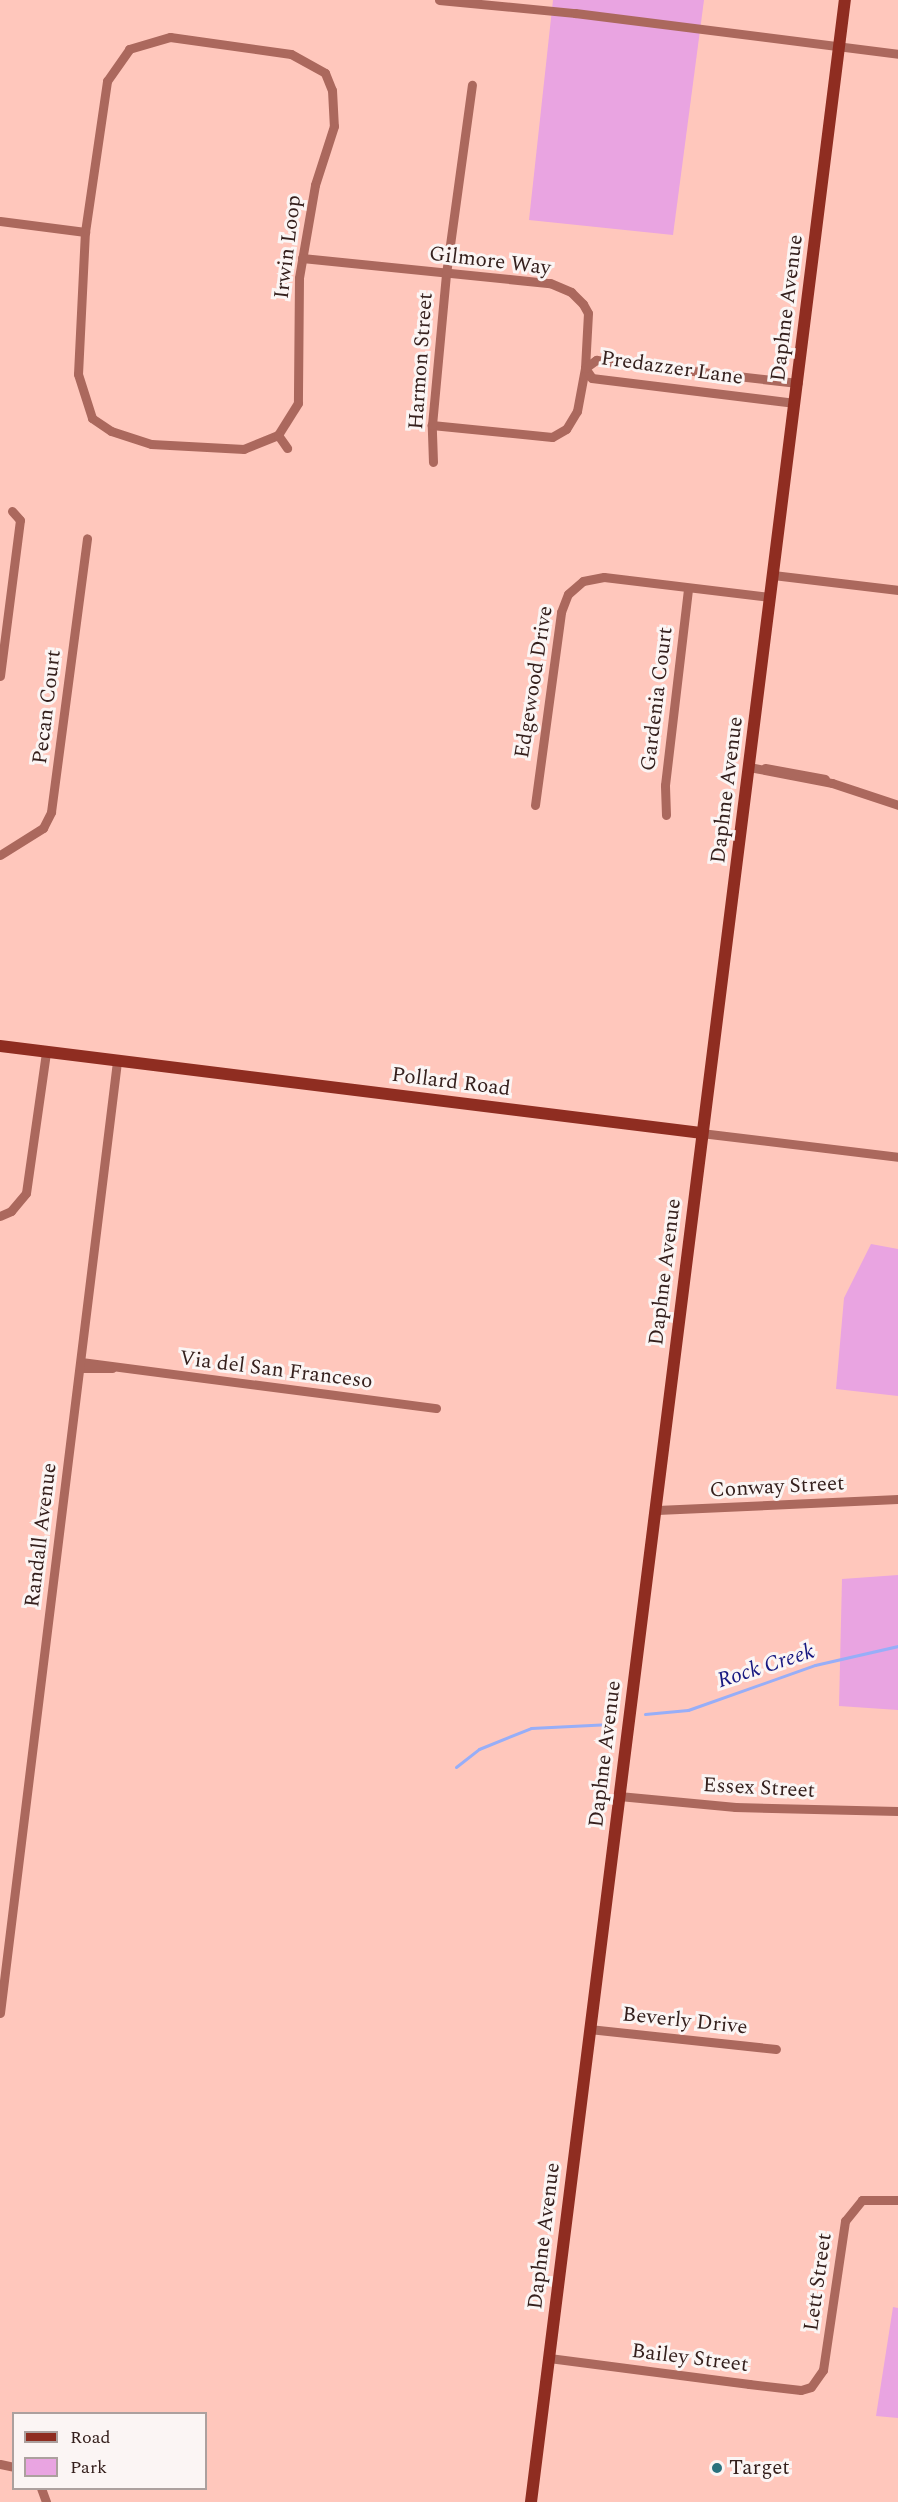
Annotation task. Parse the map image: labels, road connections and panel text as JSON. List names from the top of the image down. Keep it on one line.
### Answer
{"streets":{"street":["Irwin Loop","Gilmore Way","Daphne Avenue","Harmon Street","Predazzer Lane","Edgewood Drive","Gardenia Court","Pecan Court","Pollard Road","Via del San Franceso","Conway Street","Randall Avenue","Essex Street","Beverly Drive","Lett Street","Bailey Street"]},"crossings":[["Irwin Loop","Gilmore Way"],["Gilmore Way","Harmon Street"],["Gilmore Way","Predazzer Lane"],["Daphne Avenue","Predazzer Lane"],["Daphne Avenue","Edgewood Drive"],["Daphne Avenue","Pollard Road"],["Daphne Avenue","Conway Street"],["Daphne Avenue","Essex Street"],["Daphne Avenue","Beverly Drive"],["Daphne Avenue","Bailey Street"],["Edgewood Drive","Gardenia Court"],["Pollard Road","Randall Avenue"],["Via del San Franceso","Randall Avenue"],["Lett Street","Bailey Street"]],"water":["Rock Creek"],"places":["Target"],"legend":["Road","Park"]}
